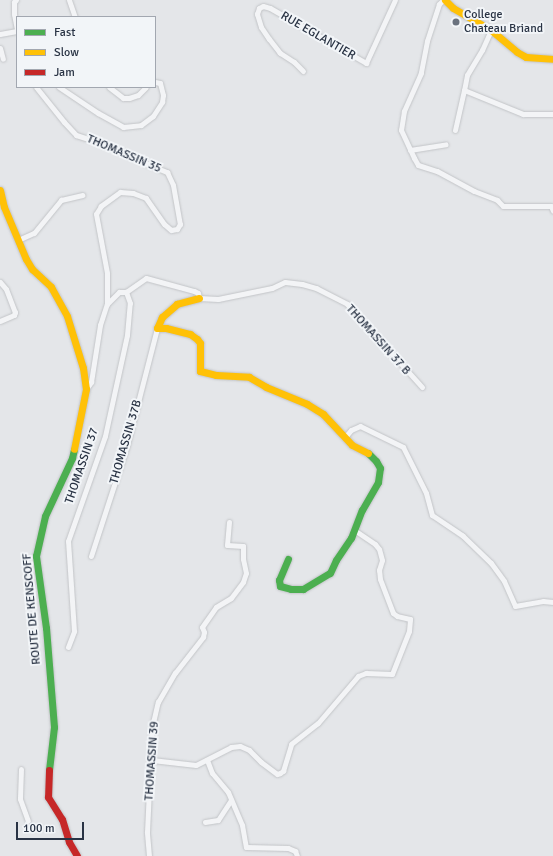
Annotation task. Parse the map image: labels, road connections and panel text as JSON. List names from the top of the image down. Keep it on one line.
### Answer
{"streets":{"main road":["ROUTE DE KENSCOFF"],"street":["RUE EGLANTIER","THOMASSIN 35","THOMASSIN 37 B","THOMASSIN 37B","THOMASSIN 37","THOMASSIN 39"]},"crossings":[["THOMASSIN 35","THOMASSIN 37 B"],["THOMASSIN 37 B","THOMASSIN 37"]],"places":["College Chateau Briand"],"legend":["Fast","Slow","Jam"],"scale_bar":"100 m"}
